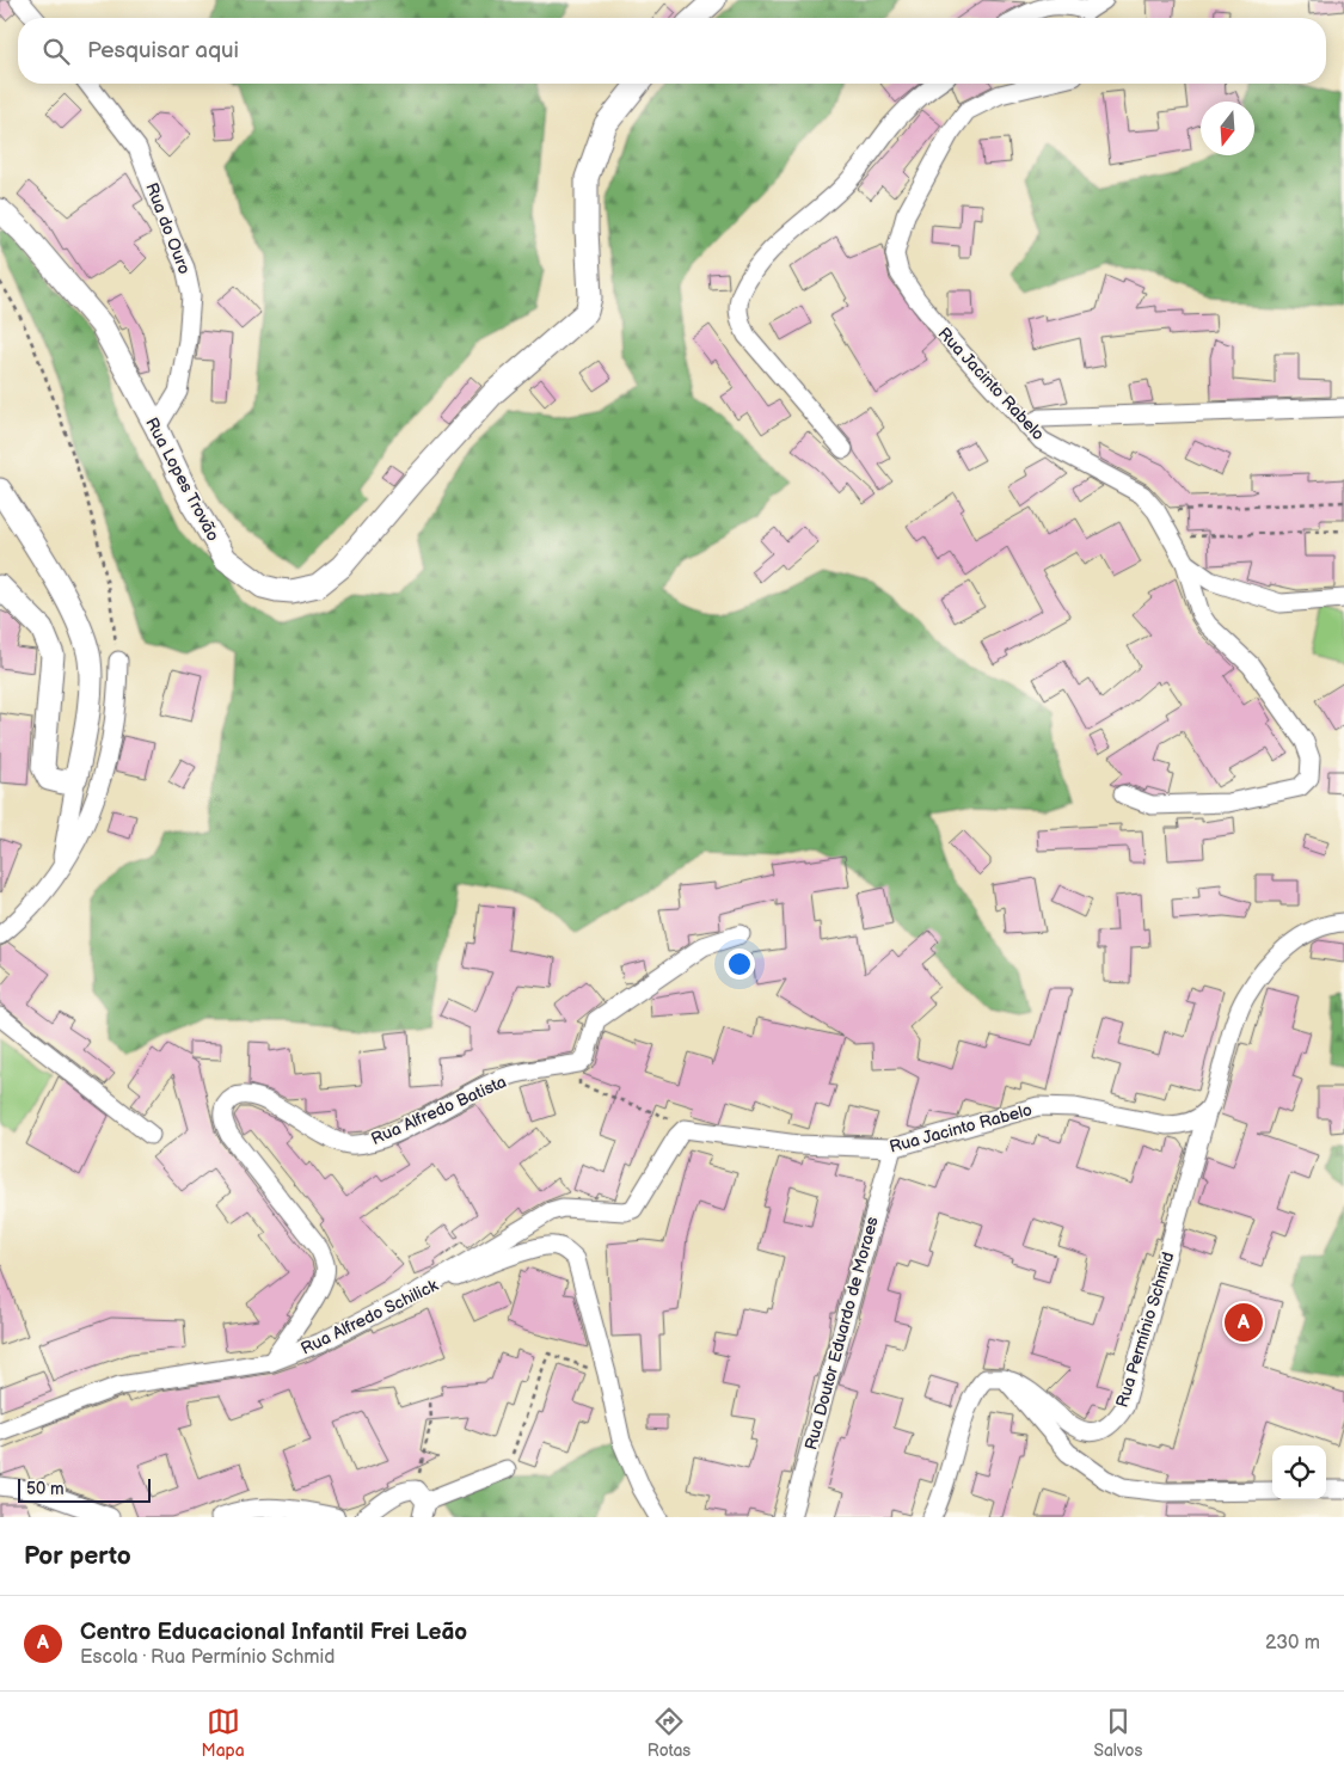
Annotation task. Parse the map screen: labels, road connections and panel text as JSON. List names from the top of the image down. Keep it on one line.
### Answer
{"streets":{"main road":["Rua Lopes Trovão"],"street":["Rua do Ouro","Rua Jacinto Rabelo","Rua Alfredo Batista","Rua Alfredo Schilick","Rua Permínio Schmid","Rua Doutor Eduardo de Moraes"]},"crossings":[["Rua do Ouro","Rua Lopes Trovão"],["Rua Jacinto Rabelo","Rua Permínio Schmid"],["Rua Jacinto Rabelo","Rua Doutor Eduardo de Moraes"],["Rua Alfredo Batista","Rua Alfredo Schilick"]],"scale_bar":"50 m","north":"bottom","page":{"search":"Pesquisar aqui","pins":"A","scale":"50 m","heading":"Por perto","list":[{"mark":"A","name":"Centro Educacional Infantil Frei Leão","note":"Escola · Rua Permínio Schmid","value":"230 m"}],"nav":["Mapa","Rotas","Salvos"]}}
